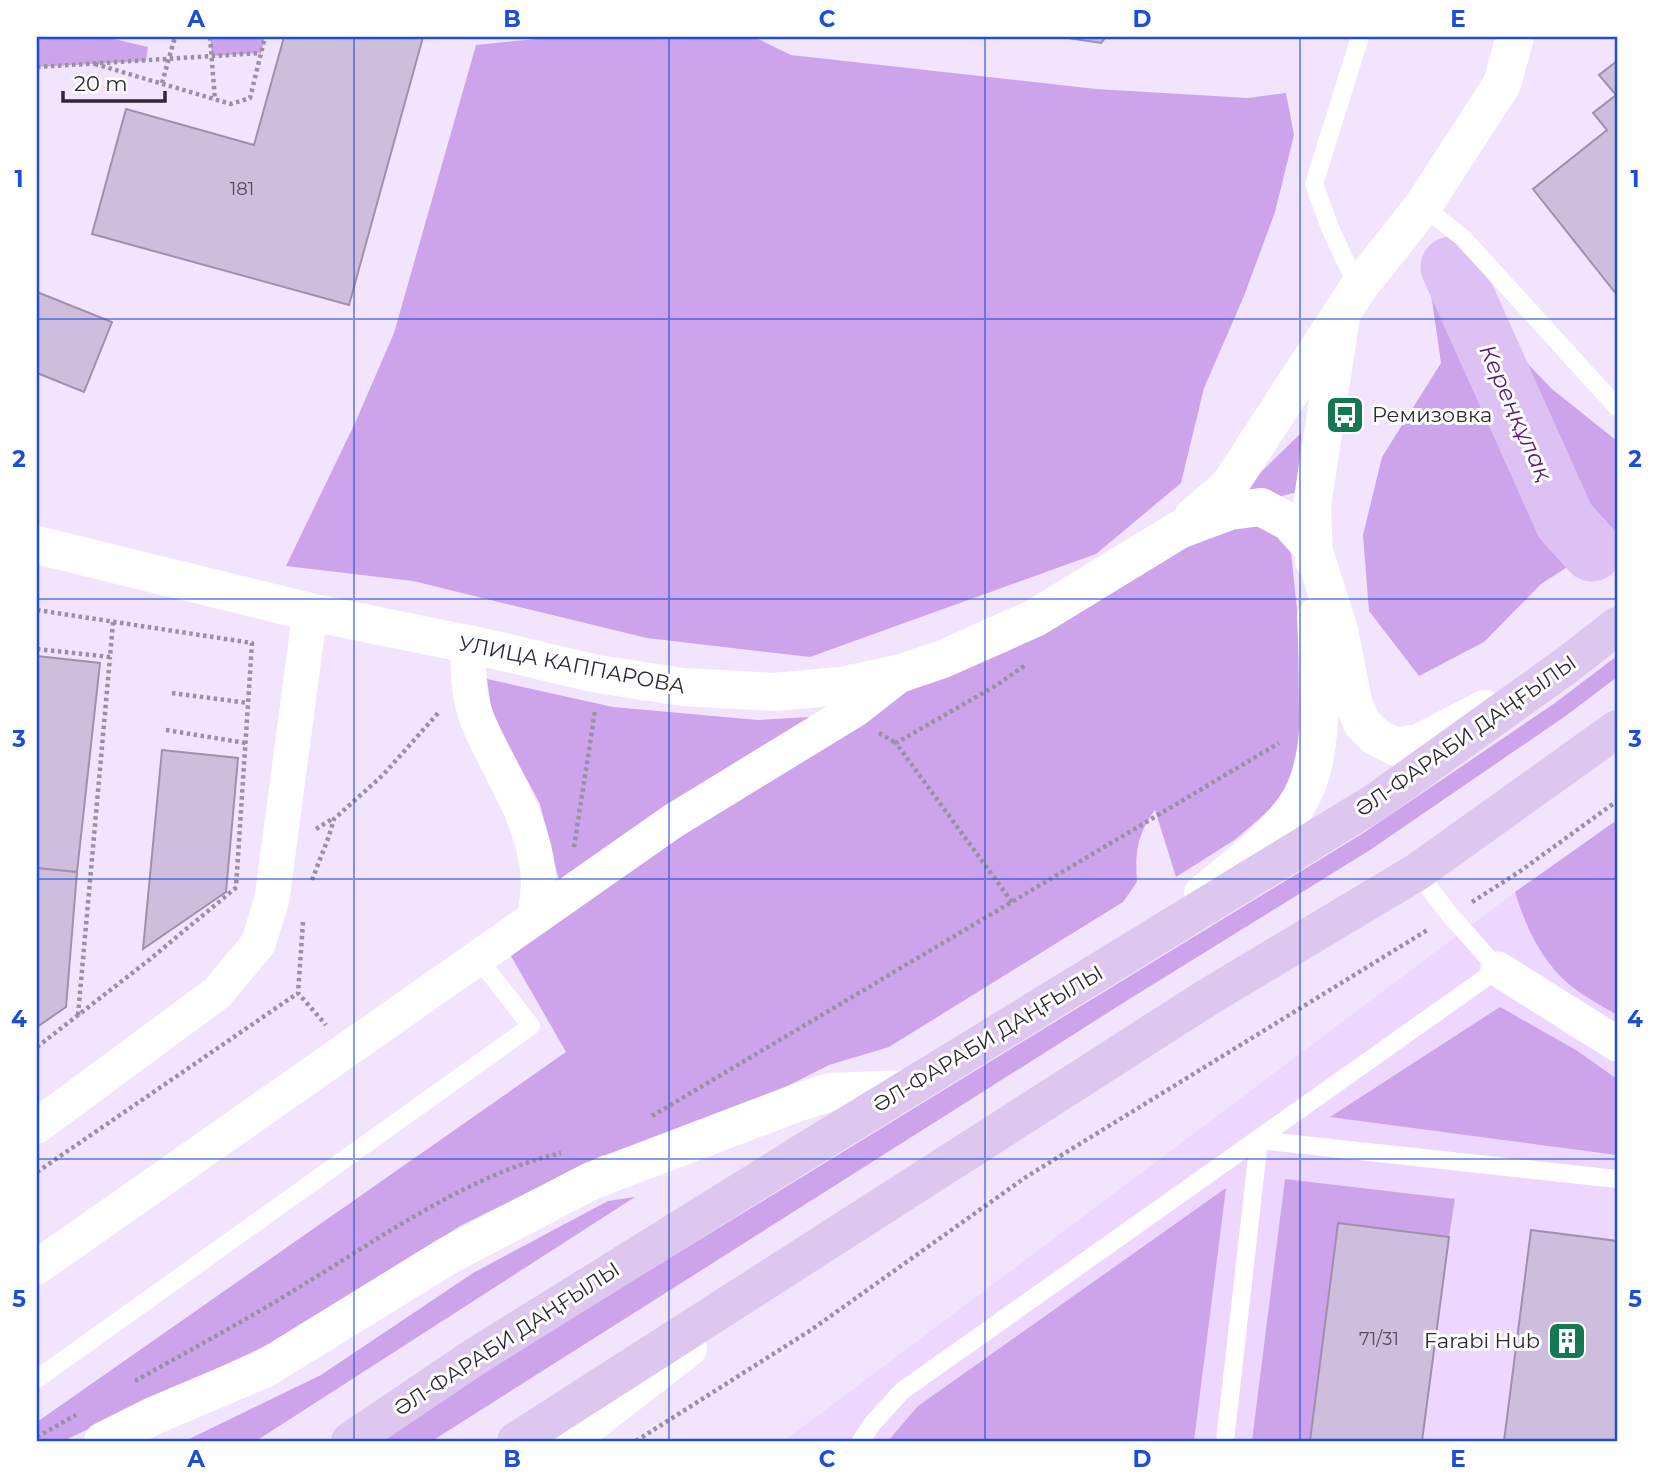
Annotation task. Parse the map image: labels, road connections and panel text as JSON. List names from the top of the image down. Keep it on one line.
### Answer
{"streets":{"main road":["ӘЛ-ФАРАБИ ДАҢҒЫЛЫ"],"street":["УЛИЦА КАППАРОВА"]},"water":["Кереңқұлақ"],"places":{"bus stop":["Ремизовка"],"building":["Farabi Hub"]},"house_numbers":["181","71/31"],"scale_bar":"20 m","grid":{"columns":["A","B","C","D","E"],"rows":["1","2","3","4","5"]}}
